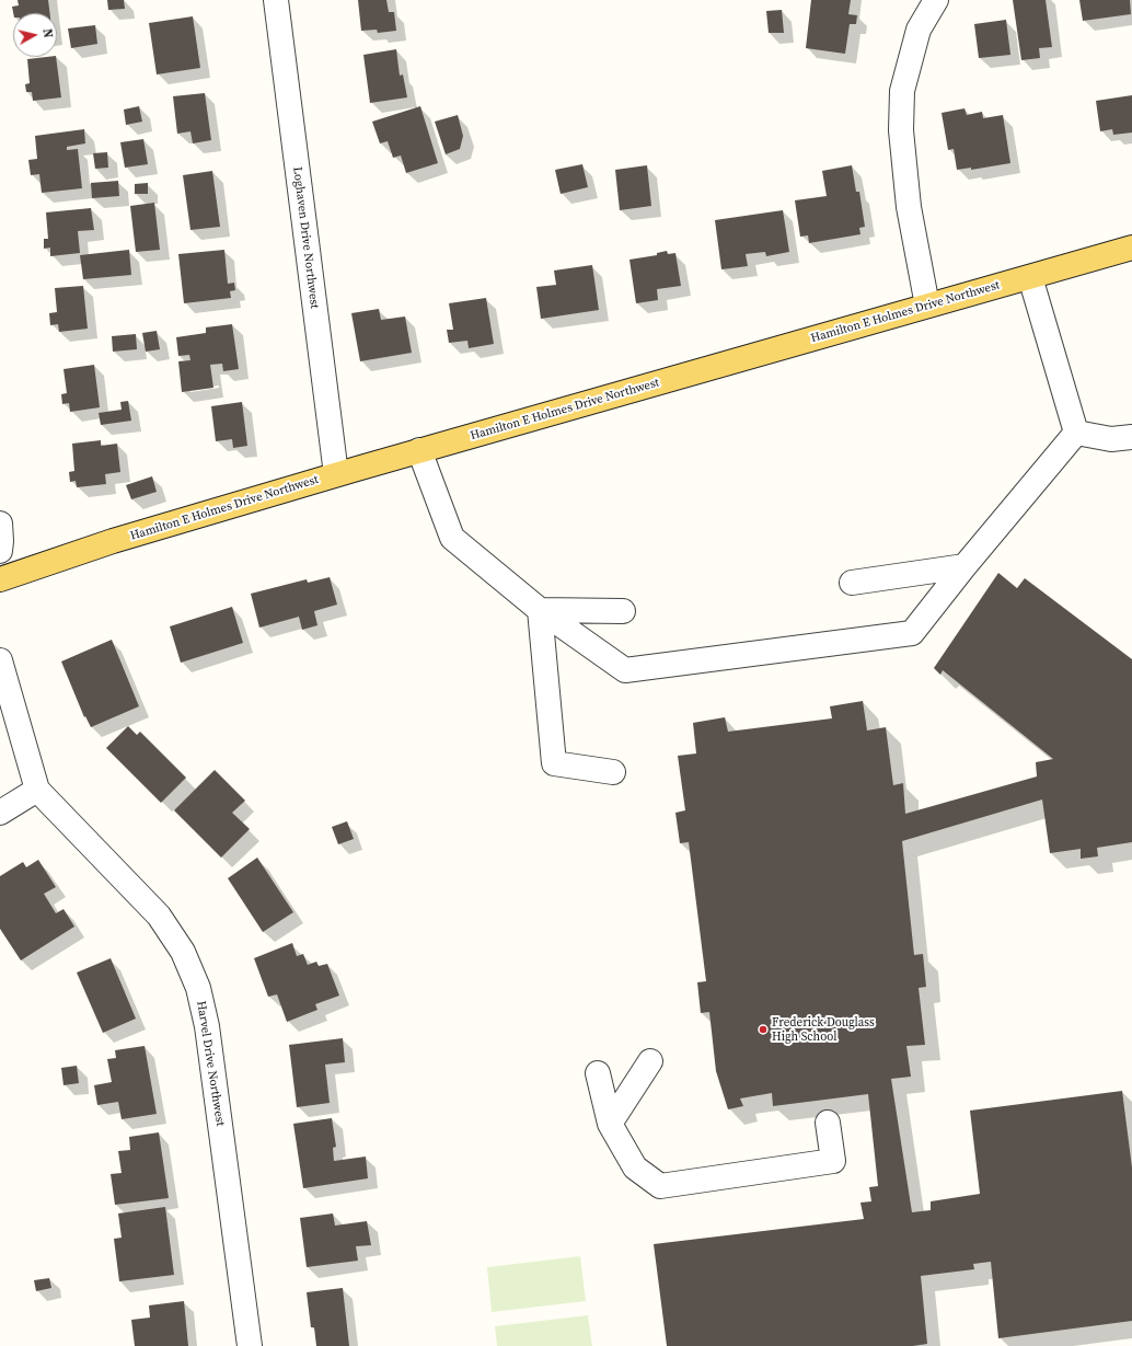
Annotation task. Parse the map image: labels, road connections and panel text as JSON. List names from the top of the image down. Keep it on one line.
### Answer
{"streets":{"main road":["Hamilton E Holmes Drive Northwest"],"street":["Loghaven Drive Northwest","Harvel Drive Northwest"]},"crossings":[["Loghaven Drive Northwest","Hamilton E Holmes Drive Northwest"]],"places":["Frederick Douglass High School"],"north":"right"}
